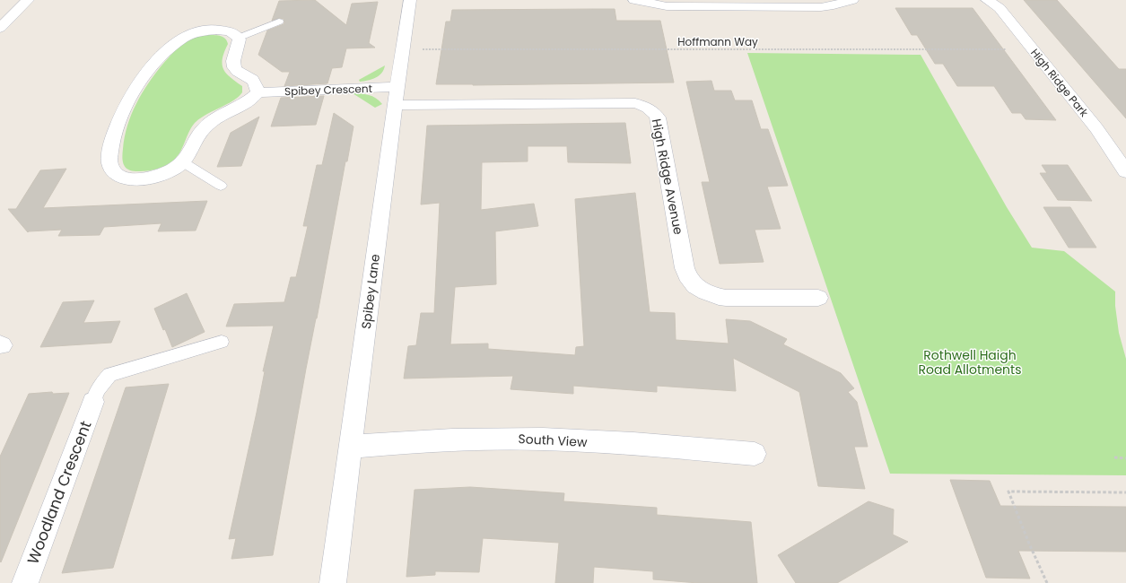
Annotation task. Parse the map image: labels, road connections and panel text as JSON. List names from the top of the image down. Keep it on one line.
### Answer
{"streets":{"street":["High Ridge Park","Spibey Crescent","High Ridge Avenue","Spibey Lane","South View","Woodland Crescent"],"path":["Hoffmann Way"]},"crossings":[["Hoffmann Way","High Ridge Park"],["Hoffmann Way","Spibey Lane"],["Spibey Crescent","High Ridge Avenue"],["Spibey Crescent","Spibey Lane"],["High Ridge Avenue","Spibey Lane"],["Spibey Lane","South View"]],"parks":["Rothwell Haigh Road Allotments"]}
